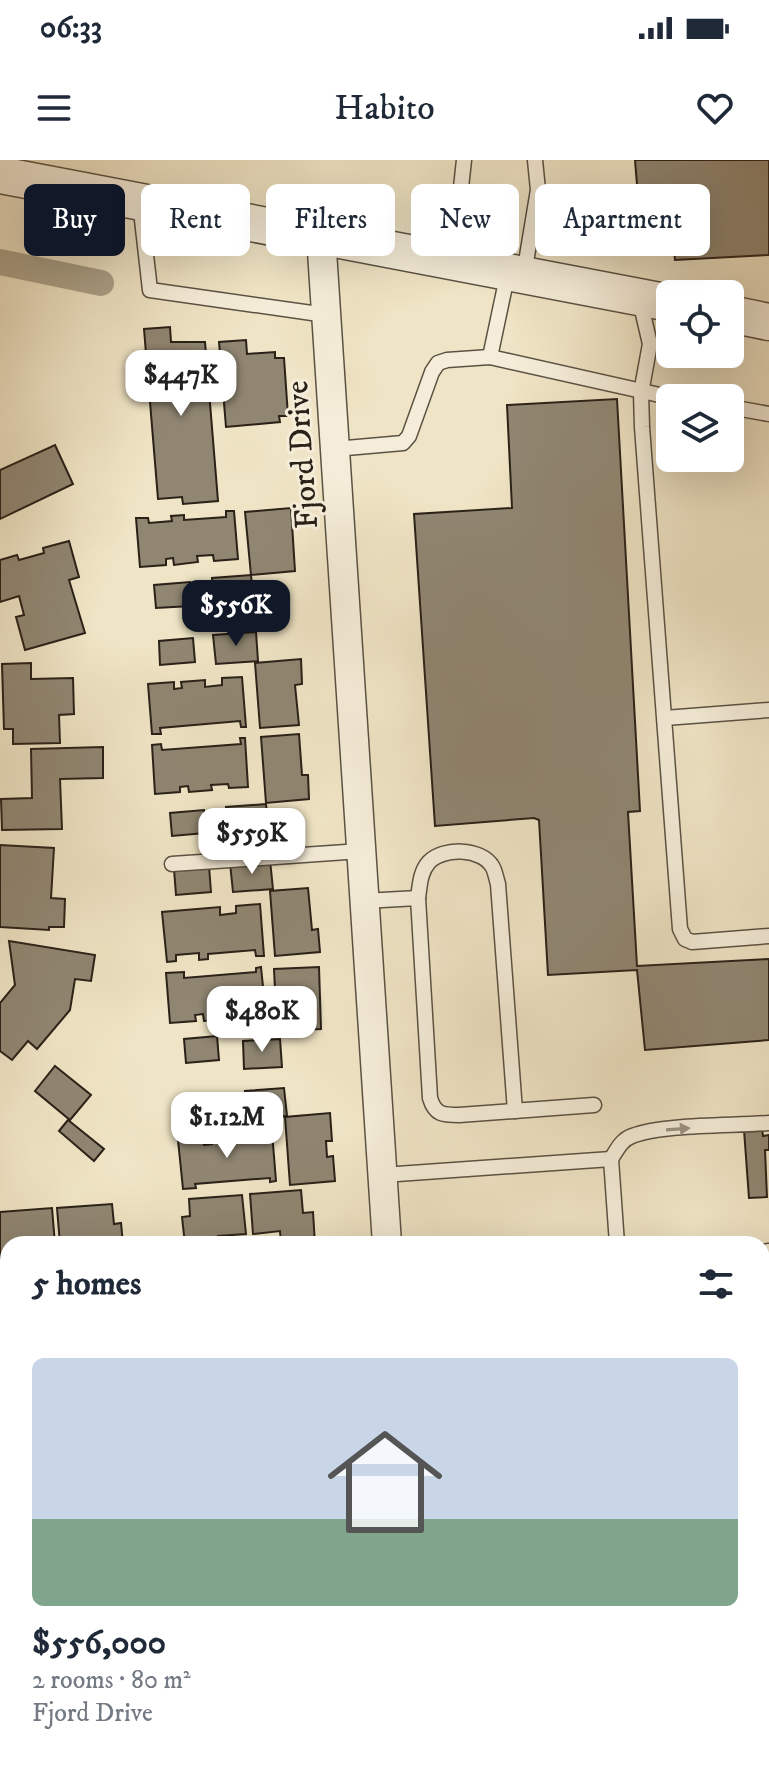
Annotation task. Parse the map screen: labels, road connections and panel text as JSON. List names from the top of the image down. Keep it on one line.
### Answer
{"streets":{"street":["Fjord Drive"]},"page":{"status":"06:33","header":"Habito","chip":["Buy","Rent","Filters","New","Apartment"],"price":["$447K","$556K","$559K","$480K","$1.12M"],"heading":"5 homes","list":[{"name":"$556,000","note":"2 rooms · 80 m² · Fjord Drive"}]}}
